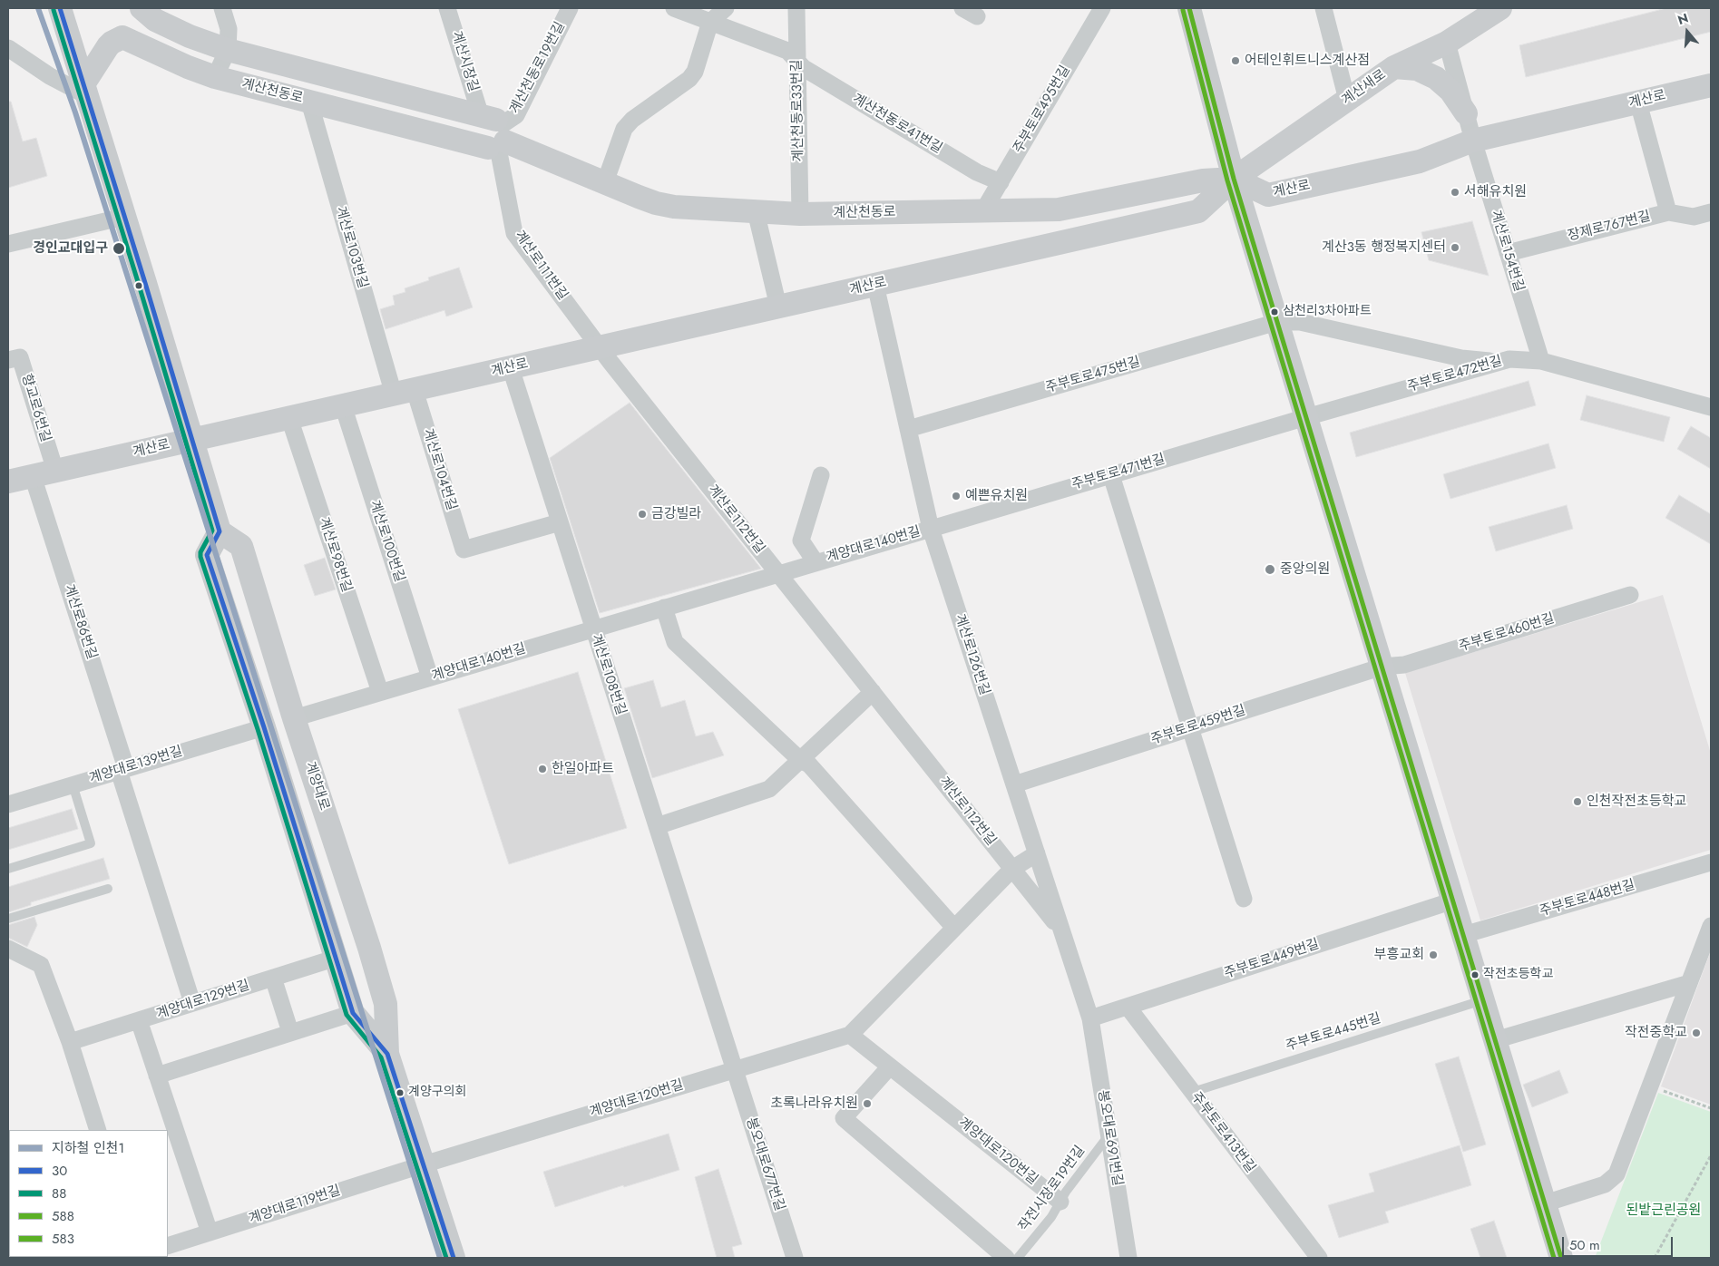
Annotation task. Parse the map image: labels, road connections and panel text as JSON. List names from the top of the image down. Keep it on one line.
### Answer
{"streets":{"street":["계산시장길","계산천동로19번길","계산새로","계산천동로","계산로","주부토로495번길","계산천동로33번길","계산천동로41번길","장제로767번길","계산로103번길","계산로154번길","계산로111번길","주부토로472번길","주부토로475번길","향교로6번길","계산로104번길","주부토로471번길","계산로112번길","계산로100번길","계양대로140번길","계산로98번길","계산로86번길","주부토로460번길","계산로126번길","계산로108번길","주부토로459번길","계양대로139번길","계양대로","주부토로448번길","주부토로449번길","계양대로129번길","계양대로120번길","주부토로413번길","봉오대로691번길","봉오대로677번길","계양대로119번길"],"lane":["주부토로445번길","작전시장로19번길"]},"crossings":[["계산시장길","계산천동로19번길"],["계산시장길","계산천동로"],["계산시장길","계산로111번길"],["계산천동로19번길","계산천동로"],["계산천동로19번길","계산로111번길"],["계산새로","계산천동로"],["계산새로","계산로"],["계산새로","계산로154번길"],["계산천동로","계산로"],["계산천동로","주부토로495번길"],["계산천동로","계산천동로33번길"],["계산천동로","계산로103번길"],["계산천동로","계산로111번길"],["계산로","계산로103번길"],["계산로","계산로154번길"],["계산로","계산로111번길"],["계산로","향교로6번길"],["계산로","계산로104번길"],["계산로","계산로112번길"],["계산로","계산로100번길"],["계산로","계산로98번길"],["계산로","계산로86번길"],["계산로","계산로126번길"],["계산로","계산로108번길"],["주부토로495번길","계산천동로41번길"],["계산천동로33번길","계산천동로41번길"],["장제로767번길","계산로154번길"],["계산로103번길","계산로104번길"],["계산로154번길","주부토로472번길"],["계산로111번길","계산로112번길"],["주부토로472번길","주부토로475번길"],["주부토로472번길","주부토로471번길"],["주부토로475번길","계산로126번길"],["향교로6번길","계산로86번길"],["계산로104번길","계산로108번길"],["주부토로471번길","계양대로140번길"],["주부토로471번길","계산로126번길"],["계산로112번길","계양대로140번길"],["계산로112번길","계산로126번길"],["계산로112번길","계양대로120번길"],["계산로100번길","계양대로140번길"],["계양대로140번길","계산로98번길"],["계양대로140번길","계산로126번길"],["계양대로140번길","계산로108번길"],["계양대로140번길","계양대로"],["계산로86번길","계양대로139번길"],["계산로86번길","계양대로129번길"],["주부토로460번길","주부토로459번길"],["계산로126번길","주부토로459번길"],["계산로126번길","주부토로449번길"],["계산로126번길","계양대로120번길"],["계산로126번길","봉오대로691번길"],["계산로108번길","계양대로120번길"],["계산로108번길","봉오대로677번길"],["계양대로139번길","계양대로"],["계양대로","계양대로129번길"],["계양대로","계양대로120번길"],["계양대로","계양대로119번길"],["주부토로449번길","주부토로413번길"],["주부토로449번길","봉오대로691번길"],["주부토로445번길","주부토로413번길"],["계양대로120번길","봉오대로677번길"],["계양대로120번길","작전시장로19번길"],["계양대로120번길","계양대로119번길"],["봉오대로691번길","작전시장로19번길"]],"parks":["된밭근린공원"],"places":["어테인휘트니스계산점","서해유치원","계산3동 행정복지센터","경인교대입구","삼천리3차아파트","예쁜유치원","금강빌라","중앙의원","한일아파트","인천작전초등학교","부흥교회","작전초등학교","작전중학교","계양구의회","초록나라유치원"],"lines":["metro line 인천1","transit line 30","transit line 588","transit line 88","transit line 583"],"legend":["지하철 인천1","30","88","588","583"],"scale_bar":"50 m","north":"top"}
